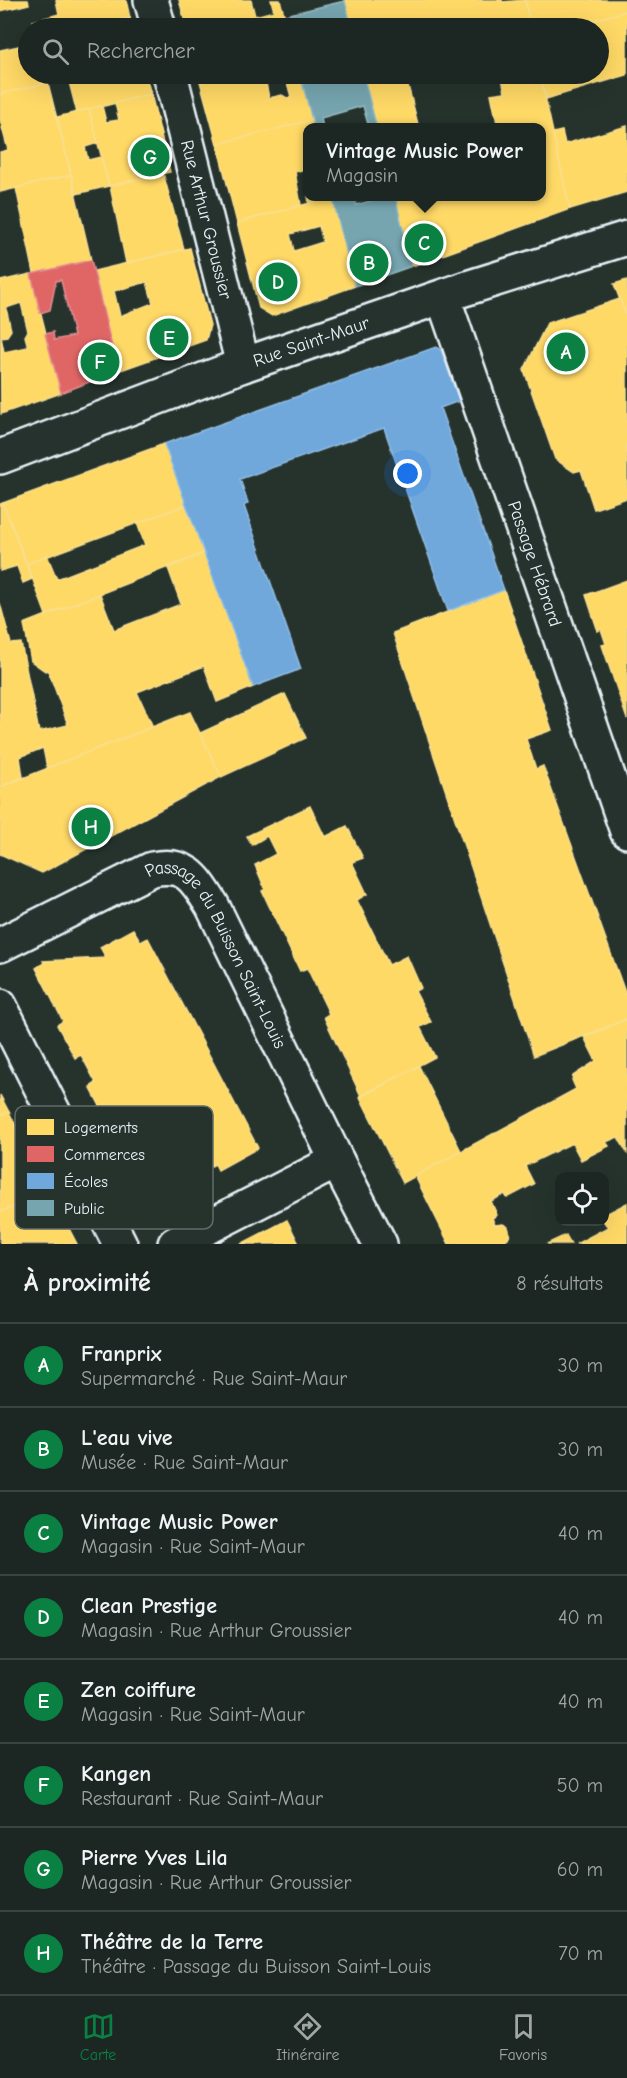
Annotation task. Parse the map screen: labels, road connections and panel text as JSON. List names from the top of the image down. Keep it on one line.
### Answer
{"streets":{"street":["Rue Arthur Groussier","Rue Saint-Maur","Passage Hébrard","Passage du Buisson Saint-Louis"]},"crossings":[["Rue Arthur Groussier","Rue Saint-Maur"],["Rue Saint-Maur","Passage Hébrard"]],"legend":["Logements","Commerces","Écoles","Public"],"page":{"search":"Rechercher","popup":["Vintage Music Power","Magasin"],"pins":["G","C","B","D","E","A","F","H"],"heading":["À proximité","8 résultats"],"list":[{"mark":"A","name":"Franprix","note":"Supermarché · Rue Saint-Maur","value":"30 m"},{"mark":"B","name":"L'eau vive","note":"Musée · Rue Saint-Maur","value":"30 m"},{"mark":"C","name":"Vintage Music Power","note":"Magasin · Rue Saint-Maur","value":"40 m"},{"mark":"D","name":"Clean Prestige","note":"Magasin · Rue Arthur Groussier","value":"40 m"},{"mark":"E","name":"Zen coiffure","note":"Magasin · Rue Saint-Maur","value":"40 m"},{"mark":"F","name":"Kangen","note":"Restaurant · Rue Saint-Maur","value":"50 m"},{"mark":"G","name":"Pierre Yves Lila","note":"Magasin · Rue Arthur Groussier","value":"60 m"},{"mark":"H","name":"Théâtre de la Terre","note":"Théâtre · Passage du Buisson Saint-Louis","value":"70 m"}],"nav":["Carte","Itinéraire","Favoris"]}}
